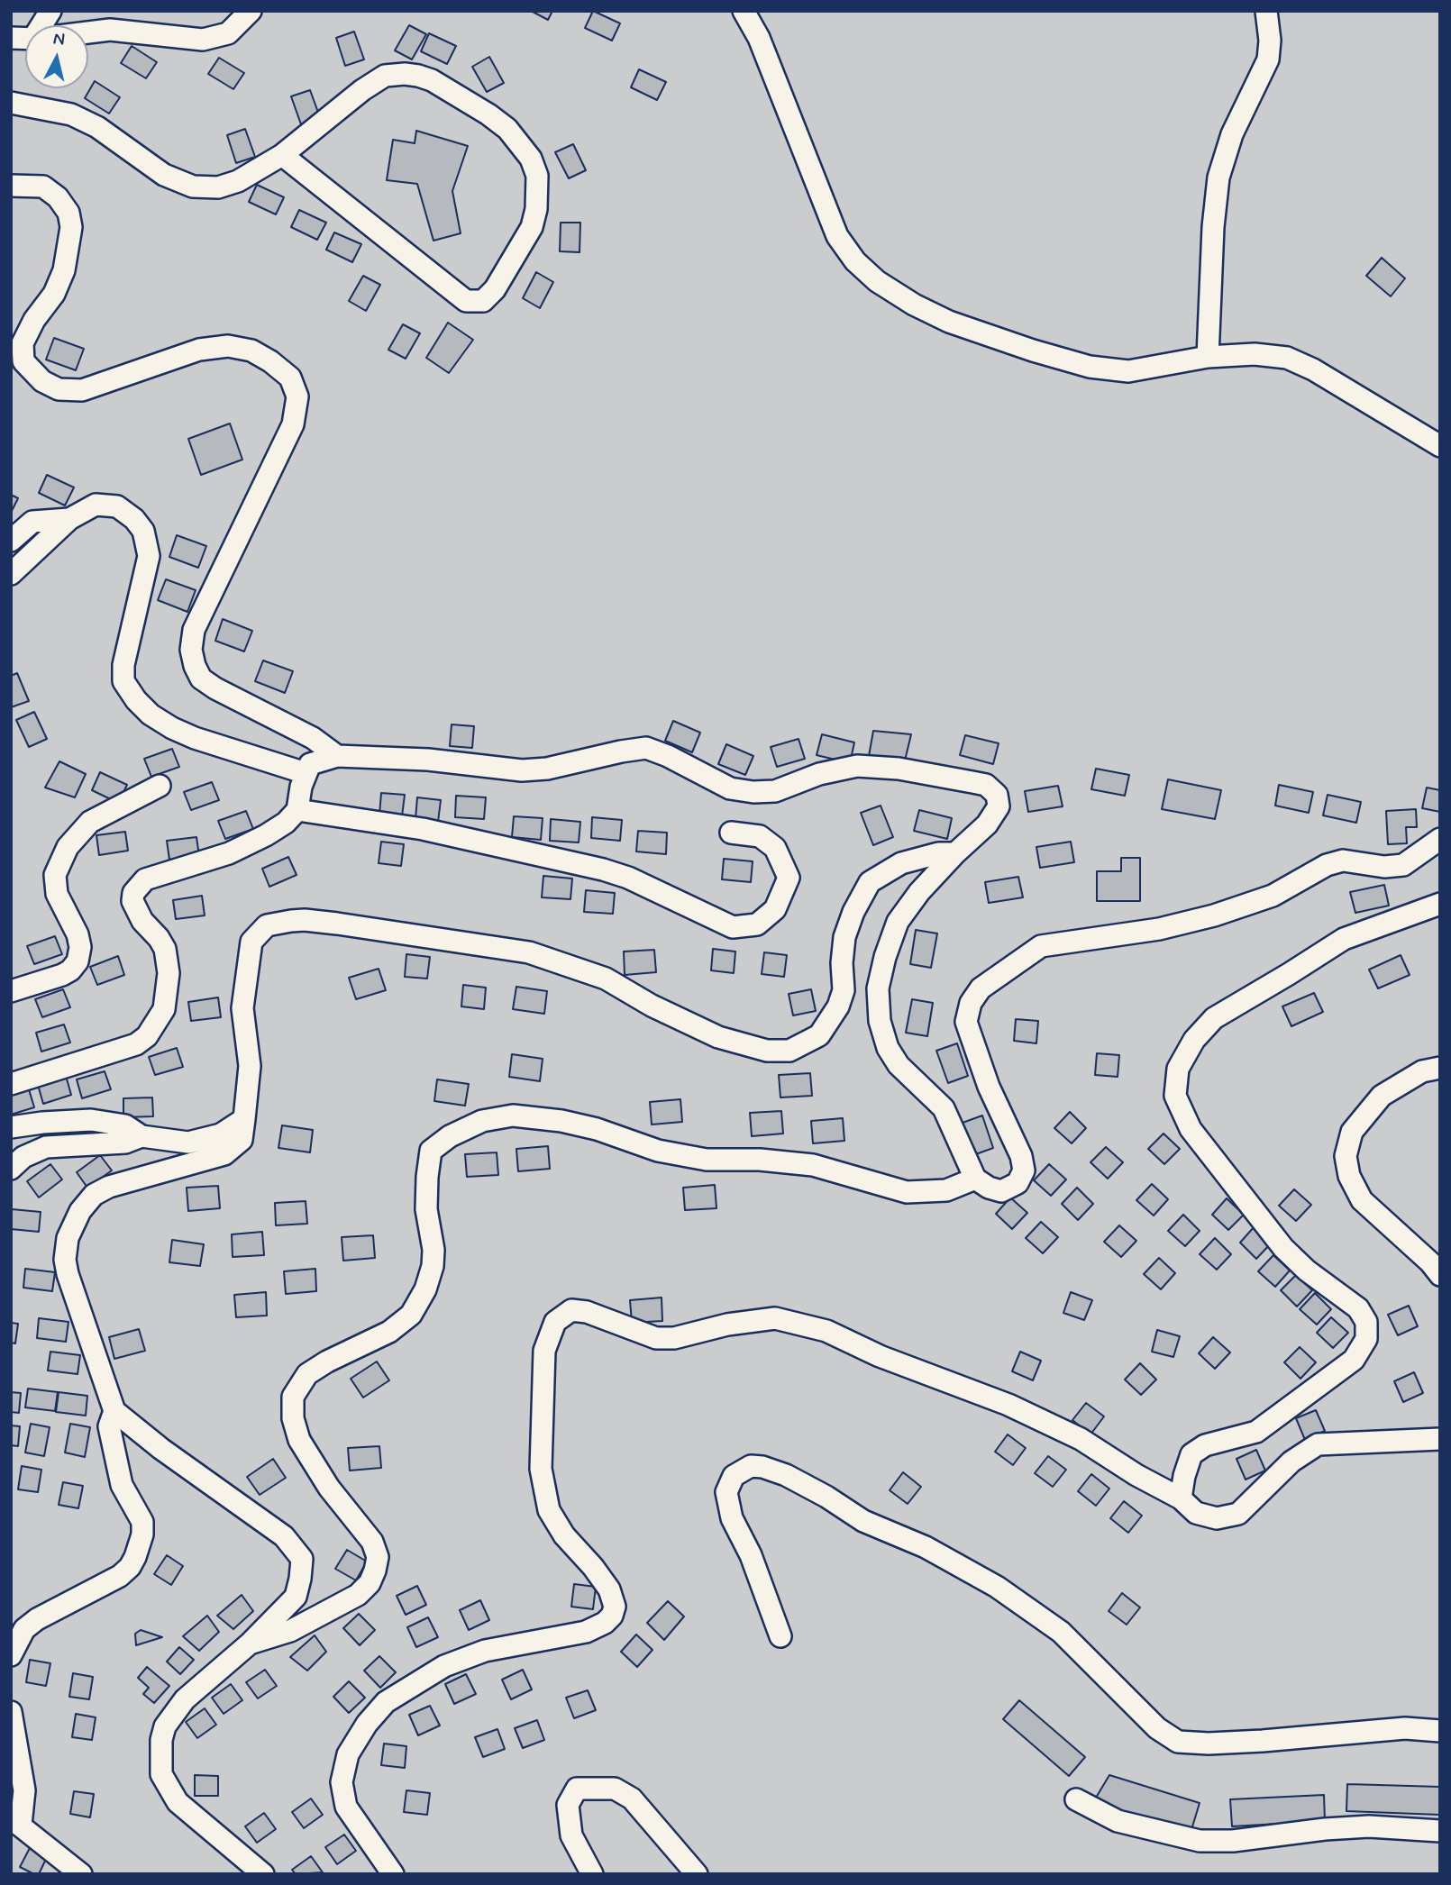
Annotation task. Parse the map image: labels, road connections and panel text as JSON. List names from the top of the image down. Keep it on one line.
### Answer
{"north":"top"}
